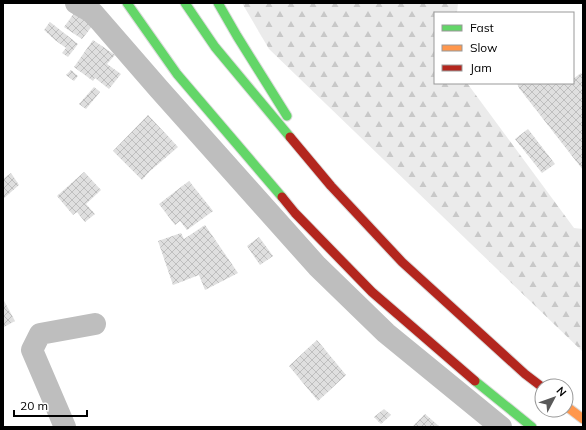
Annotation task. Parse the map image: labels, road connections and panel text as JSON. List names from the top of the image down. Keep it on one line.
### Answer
{"legend":["Fast","Slow","Jam"],"scale_bar":"20 m","north":"top right"}
